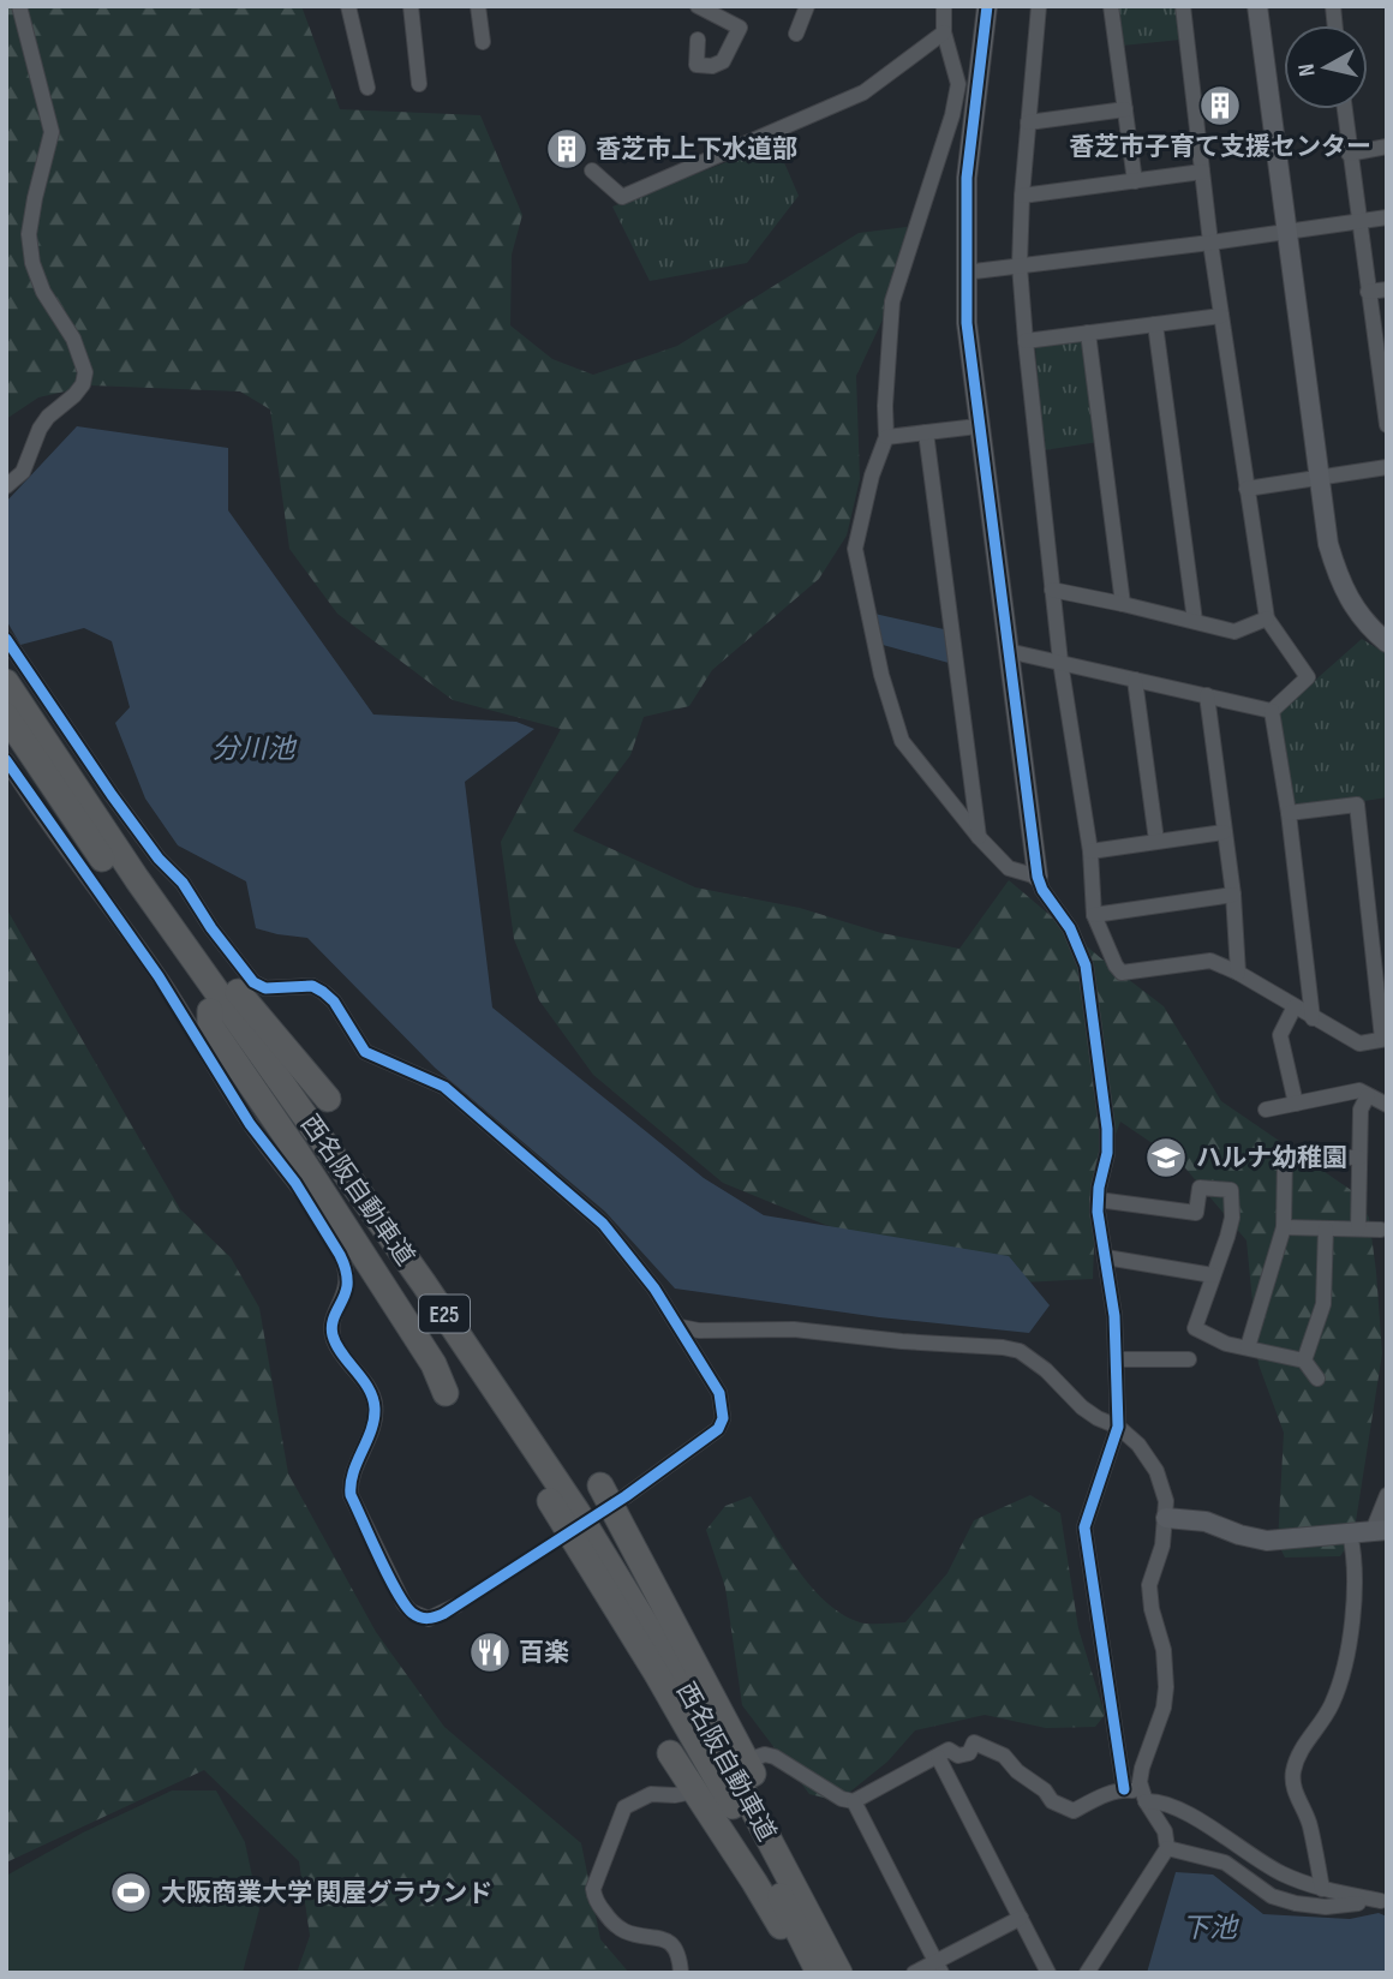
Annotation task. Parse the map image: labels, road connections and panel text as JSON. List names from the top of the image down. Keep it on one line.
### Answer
{"streets":{"highway":["西名阪自動車道","E25"]},"water":["分川池","下池"],"places":{"building":["香芝市子育て支援センター","香芝市上下水道部"],"school or university":["ハルナ幼稚園"],"restaurant":["百楽"],"sports":["大阪商業大学 関屋グラウンド"]},"north":"left"}
